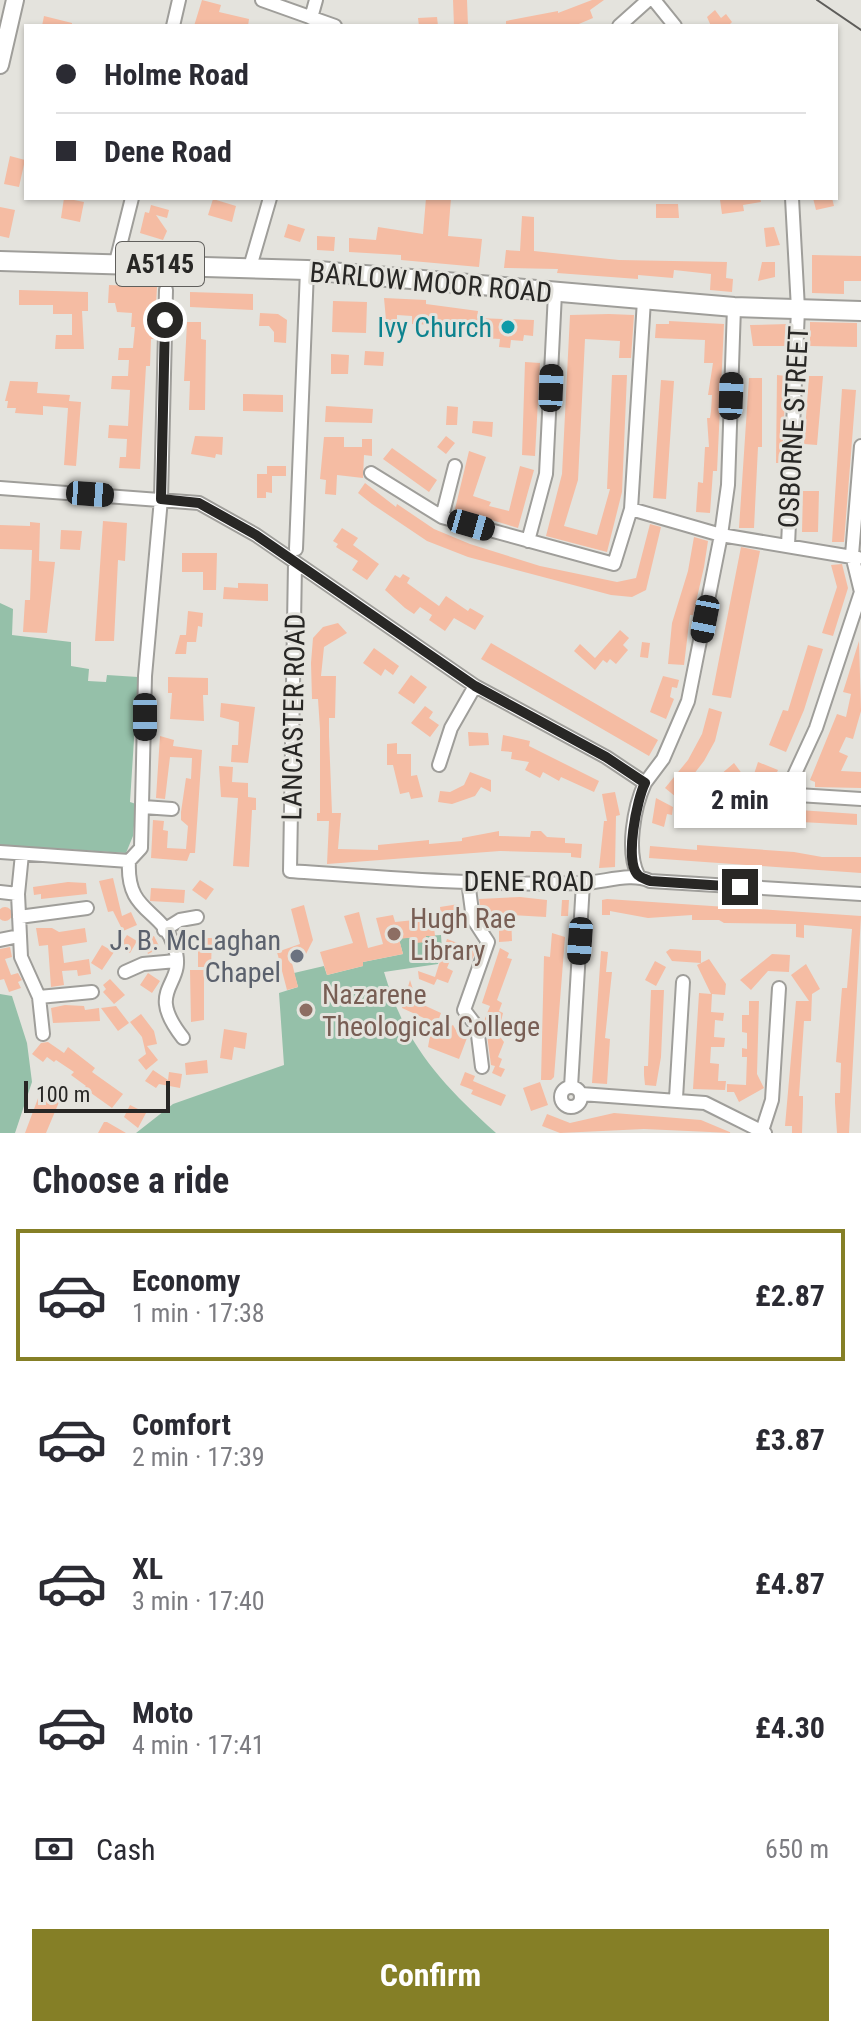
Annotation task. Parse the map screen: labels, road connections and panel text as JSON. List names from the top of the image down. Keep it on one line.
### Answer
{"streets":{"main road":["A5145","BARLOW MOOR ROAD"],"street":["OSBORNE STREET","LANCASTER ROAD","DENE ROAD"]},"crossings":[["BARLOW MOOR ROAD","OSBORNE STREET"],["LANCASTER ROAD","DENE ROAD"]],"places":["Ivy Church","Hugh Rae Library","J. B. McLaghan Chapel","Nazarene Theological College"],"scale_bar":"100 m","page":{"banner":["Holme Road","Dene Road"],"bubble":"2 min","scale":"100 m","heading":"Choose a ride","list":[{"name":"Economy","note":"1 min · 17:38","value":"£2.87"},{"name":"Comfort","note":"2 min · 17:39","value":"£3.87"},{"name":"XL","note":"3 min · 17:40","value":"£4.87"},{"name":"Moto","note":"4 min · 17:41","value":"£4.30"}],"pay":["Cash","650 m"],"buttons":"Confirm"}}
